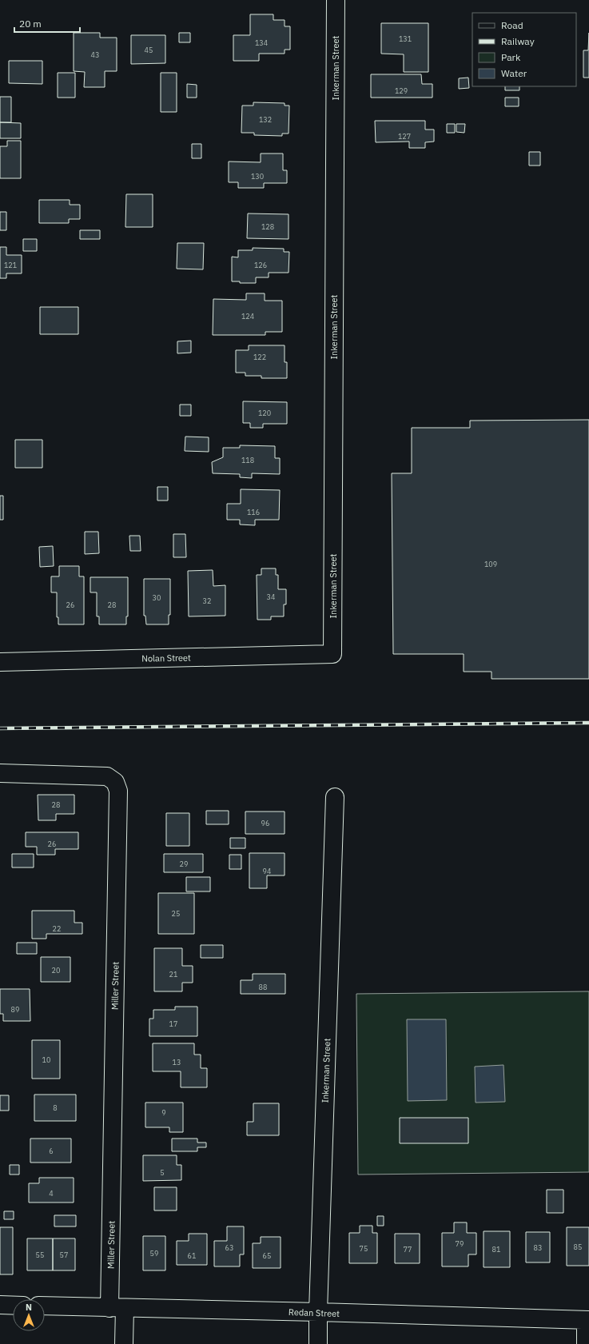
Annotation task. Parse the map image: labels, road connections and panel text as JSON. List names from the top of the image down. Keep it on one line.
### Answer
{"streets":{"street":["Inkerman Street","Nolan Street","Miller Street","Redan Street"]},"crossings":[["Inkerman Street","Nolan Street"],["Inkerman Street","Redan Street"],["Miller Street","Redan Street"]],"house_numbers":["131","134","45","43","129","132","127","130","128","121","126","124","122","120","118","116","109","34","30","32","26","28","28","96","26","29","94","25","22","20","21","88","89","17","10","13","8","9","6","5","4","79","85","63","83","75","77","81","59","55","57","61","65"],"legend":["Road","Railway","Park","Water"],"scale_bar":"20 m","north":"top"}
